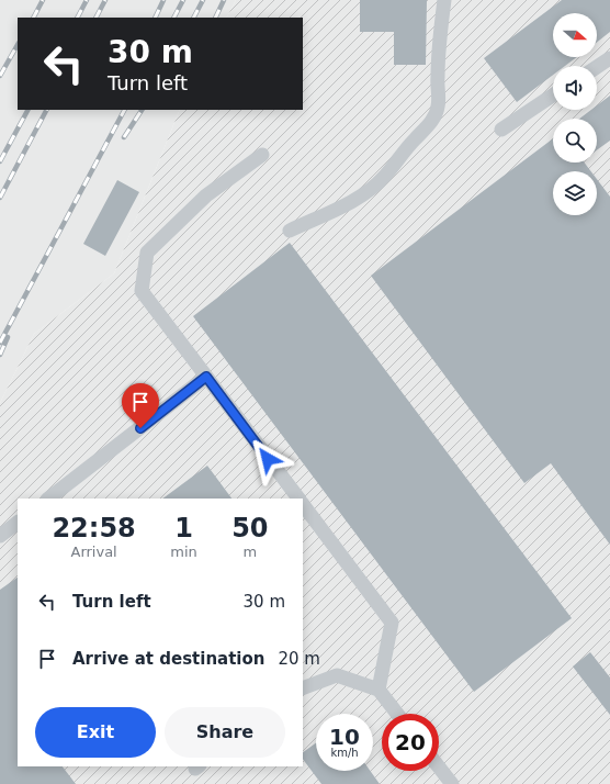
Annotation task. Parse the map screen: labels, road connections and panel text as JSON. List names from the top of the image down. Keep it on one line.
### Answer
{"north":"right","page":{"turn":["30 m","Turn left"],"eta":["22:58","Arrival","1","min","50","m"],"list":[{"name":"Turn left","value":"30 m"},{"name":"Arrive at destination","value":"20 m"}],"buttons":["Exit","Share"],"speed":"10 km/h","limit":"20"}}
